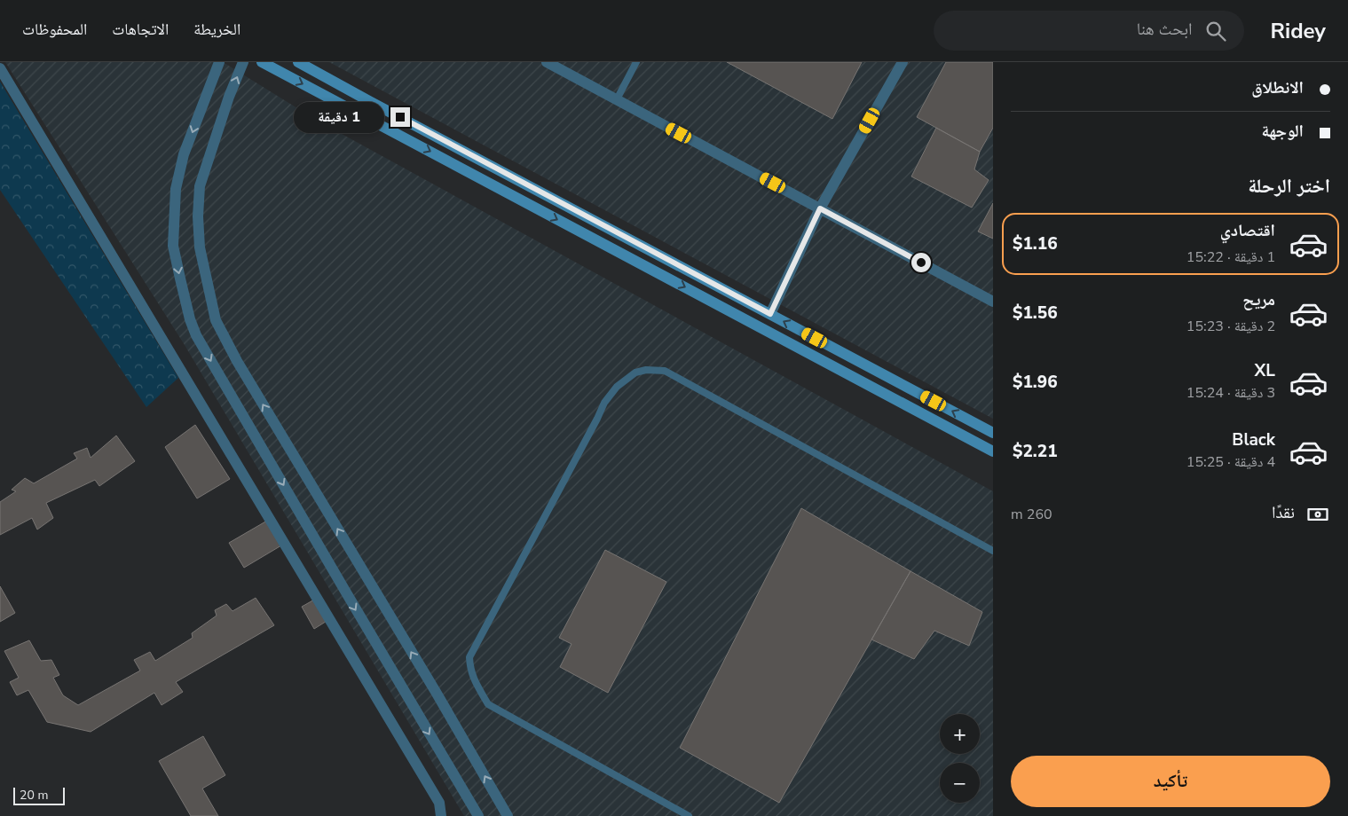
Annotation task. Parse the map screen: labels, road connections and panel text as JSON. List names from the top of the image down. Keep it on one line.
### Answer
{"scale_bar":"20 m","page":{"header":"Ridey","search":"ابحث هنا","nav":["الخريطة","الاتجاهات","المحفوظات"],"banner":["الانطلاق","الوجهة"],"bubble":"1 دقيقة","heading":"اختر الرحلة","list":[{"name":"اقتصادي","note":"1 دقيقة · 15:22","value":"$1.16"},{"name":"مريح","note":"2 دقيقة · 15:23","value":"$1.56"},{"name":"XL","note":"3 دقيقة · 15:24","value":"$1.96"},{"name":"Black","note":"4 دقيقة · 15:25","value":"$2.21"}],"pay":["نقدًا","260 m"],"map_buttons":["+","−"],"buttons":"تأكيد","scale":"20 m"}}
